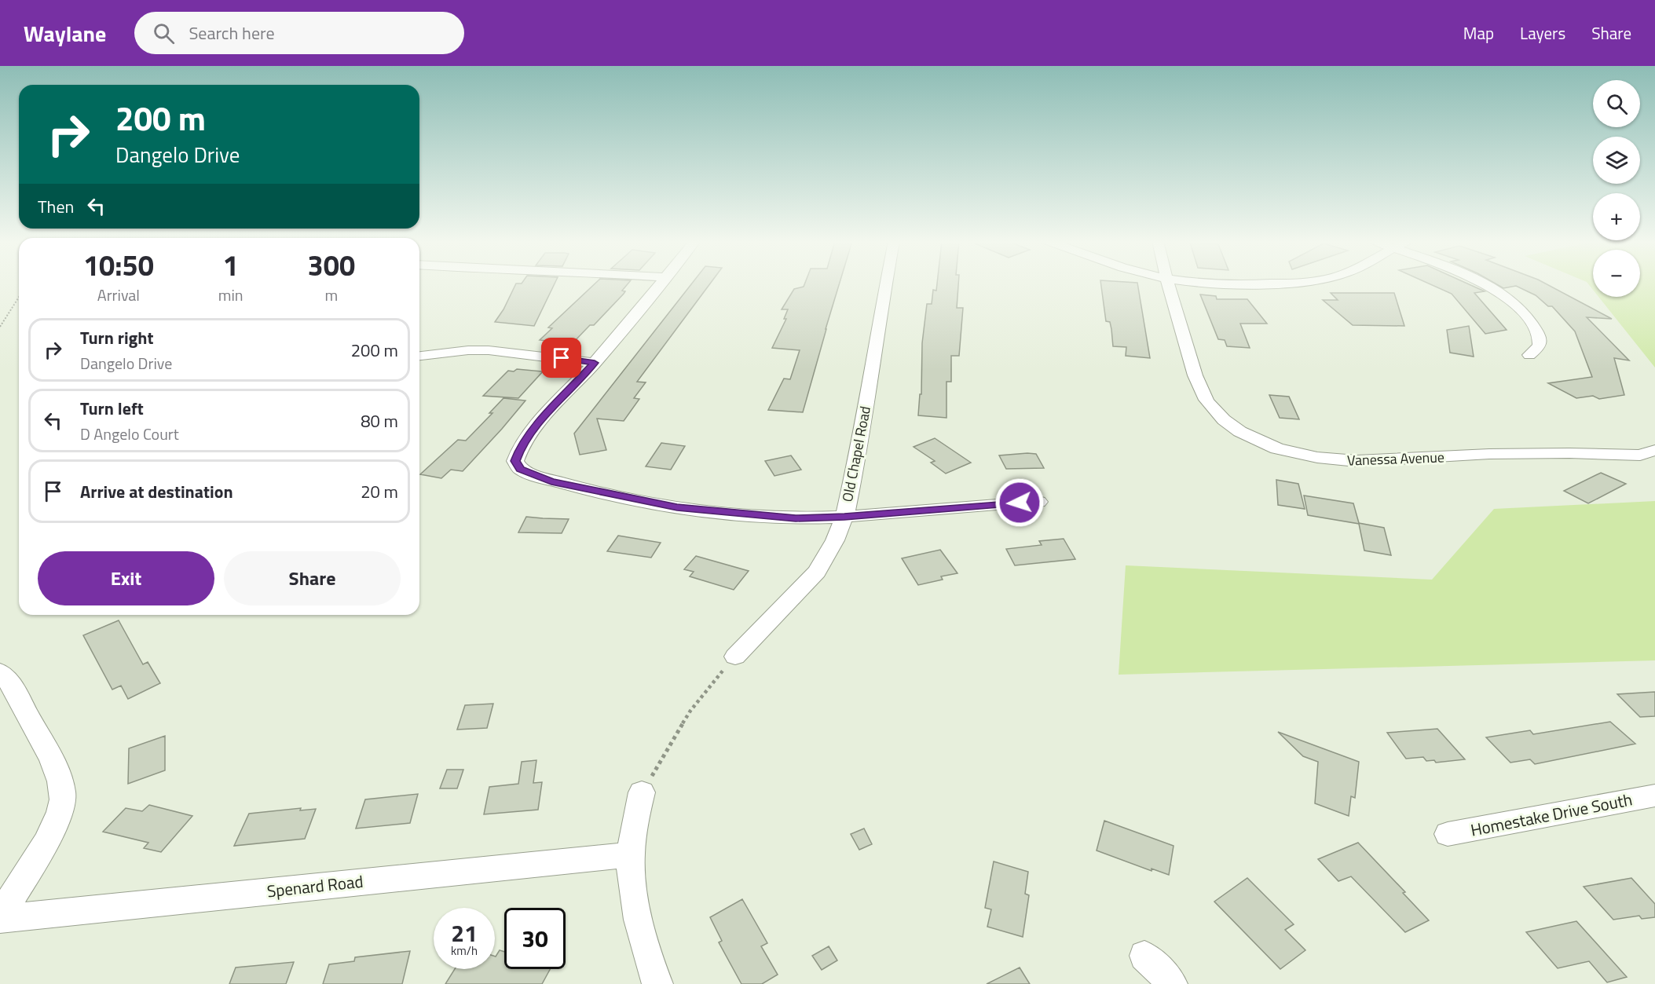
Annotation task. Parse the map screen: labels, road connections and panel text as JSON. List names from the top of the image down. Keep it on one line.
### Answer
{"streets":{"street":["Old Chapel Road","Vanessa Avenue","Homestake Drive South","Spenard Road"]},"page":{"header":"Waylane","search":"Search here","nav":["Map","Layers","Share"],"map_buttons":["+","−"],"turn":["200 m","Dangelo Drive"],"then":"Then","eta":["10:50","Arrival","1","min","300","m"],"list":[{"name":"Turn right","note":"Dangelo Drive","value":"200 m"},{"name":"Turn left","note":"D Angelo Court","value":"80 m"},{"name":"Arrive at destination","value":"20 m"}],"buttons":["Exit","Share"],"speed":"21 km/h","limit":"30"}}
